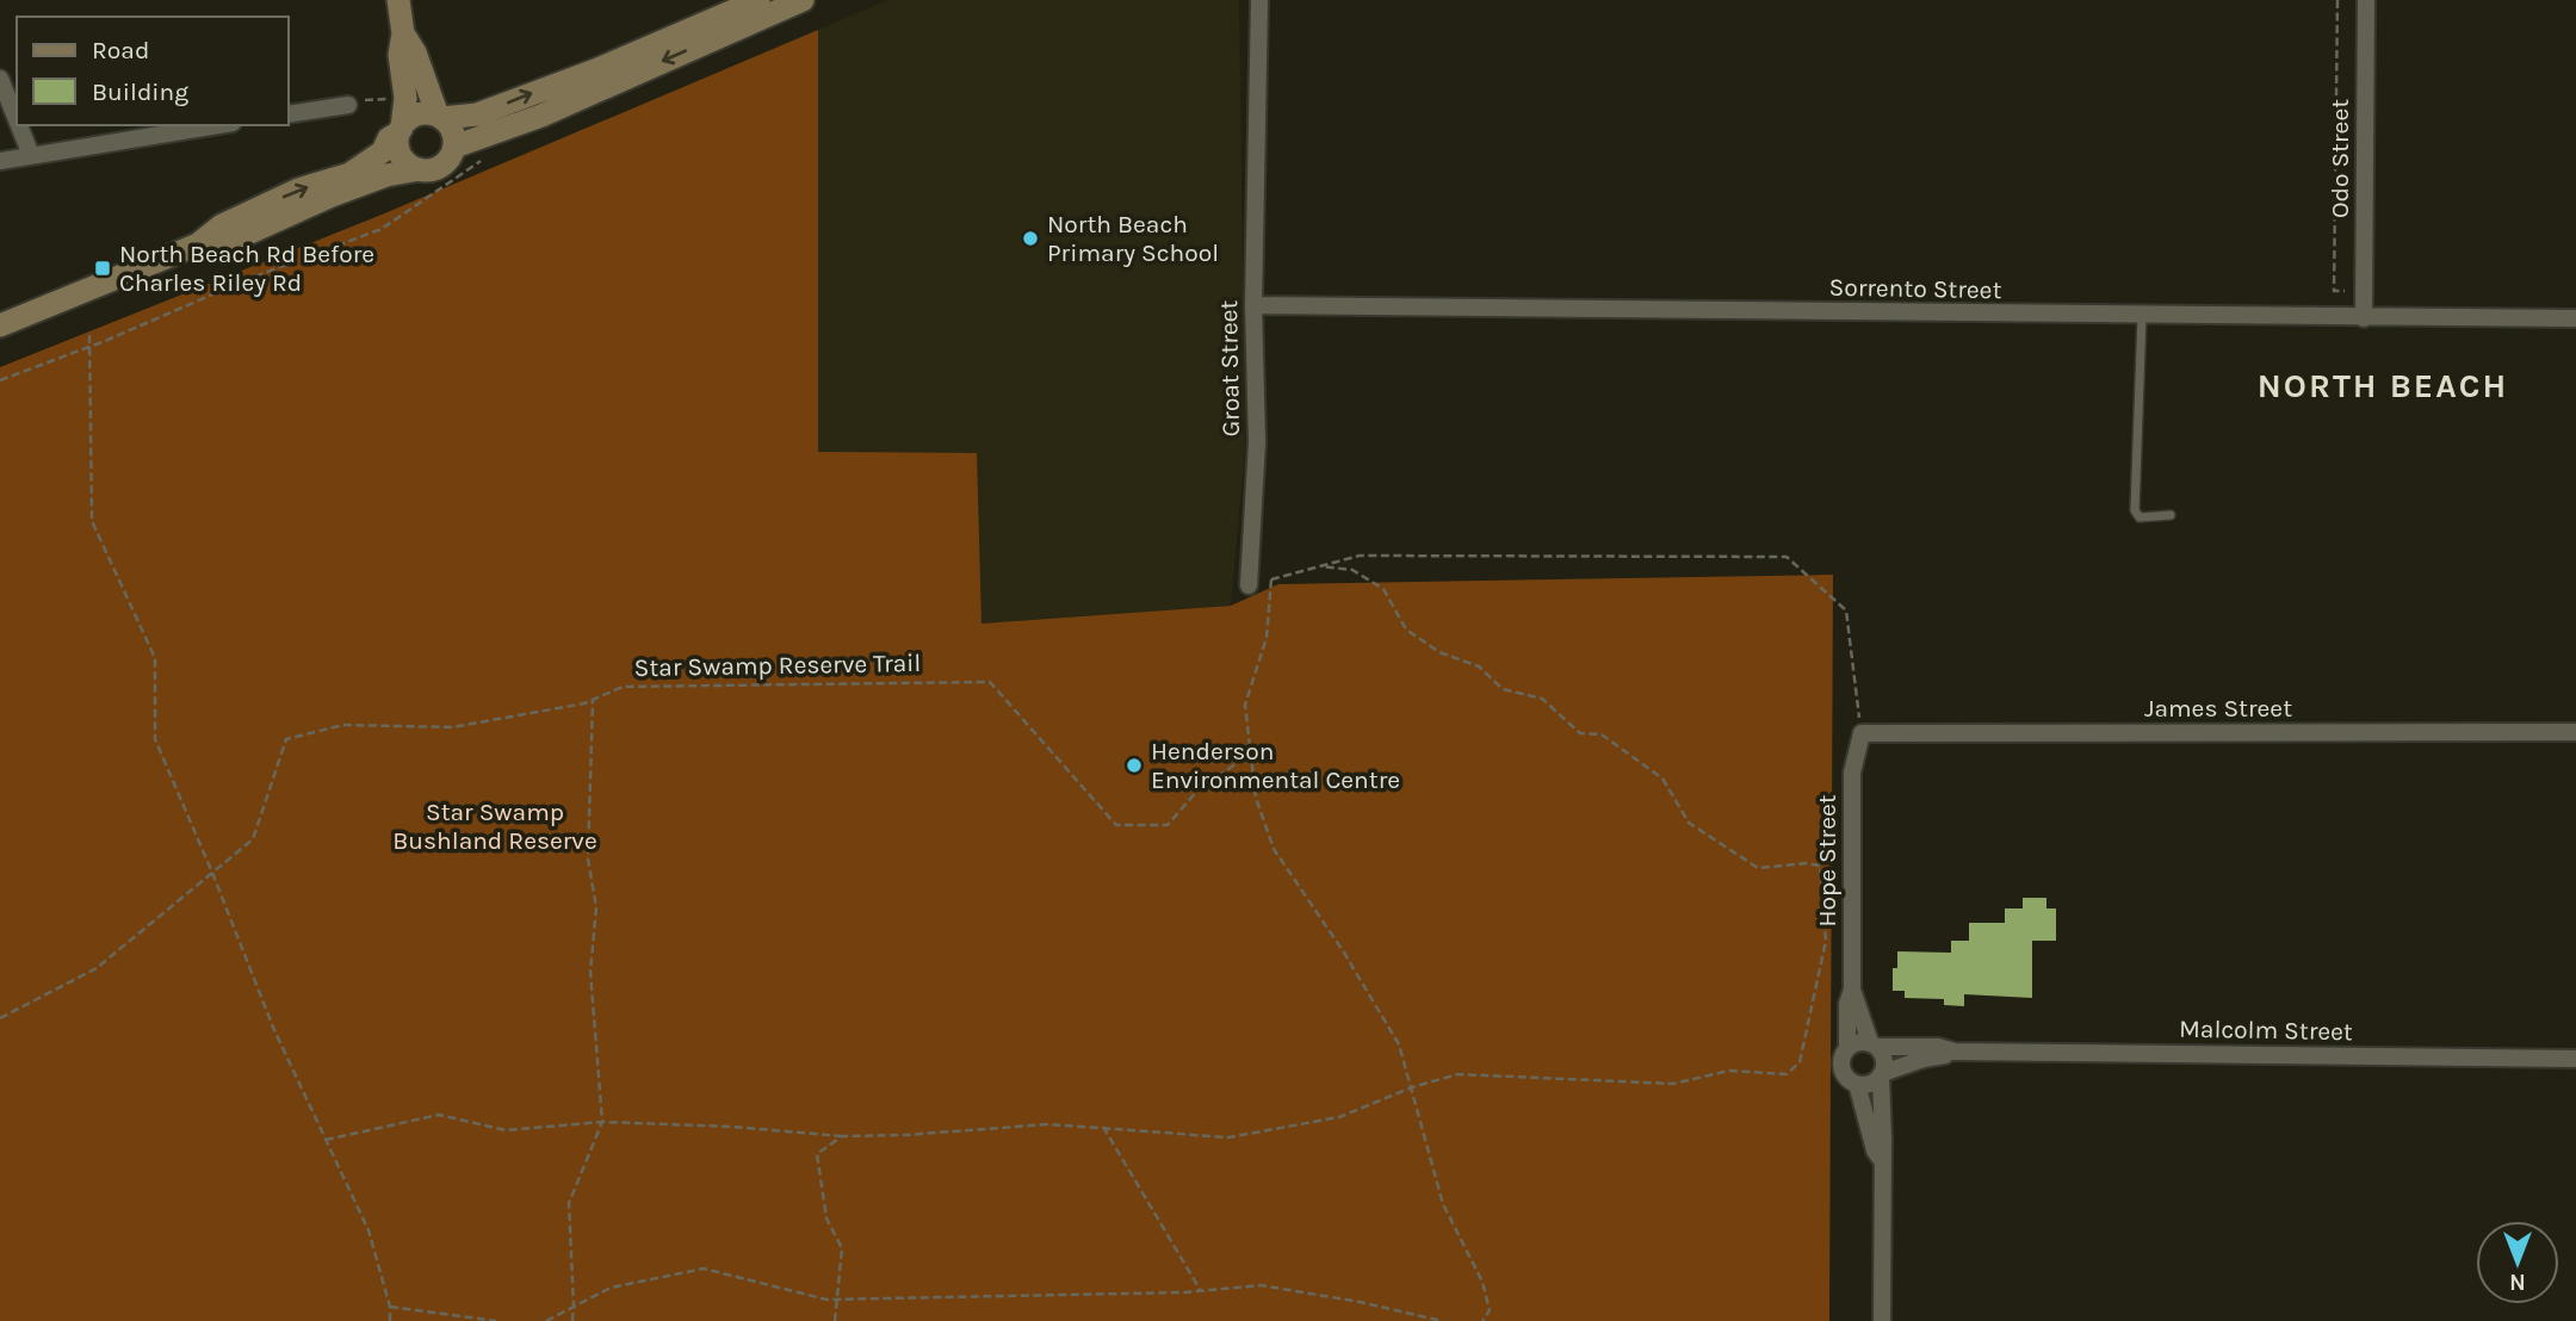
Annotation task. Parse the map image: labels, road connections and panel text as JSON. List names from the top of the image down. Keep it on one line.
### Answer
{"streets":{"street":["Odo Street","Sorrento Street","Groat Street","James Street","Hope Street","Malcolm Street"],"path":["Star Swamp Reserve Trail"]},"crossings":[["Odo Street","Sorrento Street"],["Sorrento Street","Groat Street"],["James Street","Hope Street"],["Hope Street","Malcolm Street"]],"districts":["NORTH BEACH"],"parks":["Star Swamp Bushland Reserve"],"places":{"other":["North Beach Primary School","Henderson Environmental Centre"],"transit":["North Beach Rd Before Charles Riley Rd"]},"legend":["Road","Building"],"north":"bottom"}
